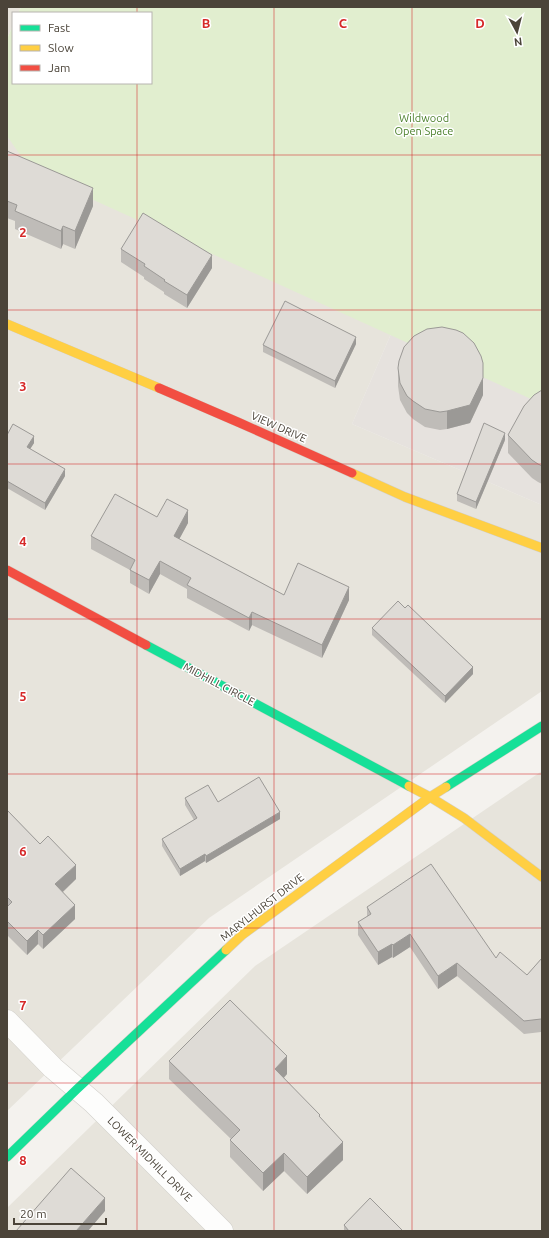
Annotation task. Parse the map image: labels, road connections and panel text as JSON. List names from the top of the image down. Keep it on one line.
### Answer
{"streets":{"street":["VIEW DRIVE","MIDHILL CIRCLE","MARYLHURST DRIVE","LOWER MIDHILL DRIVE"]},"crossings":[["MIDHILL CIRCLE","MARYLHURST DRIVE"],["MARYLHURST DRIVE","LOWER MIDHILL DRIVE"]],"parks":["Wildwood Open Space"],"legend":["Fast","Slow","Jam"],"scale_bar":"20 m","north":"bottom","grid":{"columns":["B","C","D"],"rows":["2","3","4","5","6","7","8"]}}
